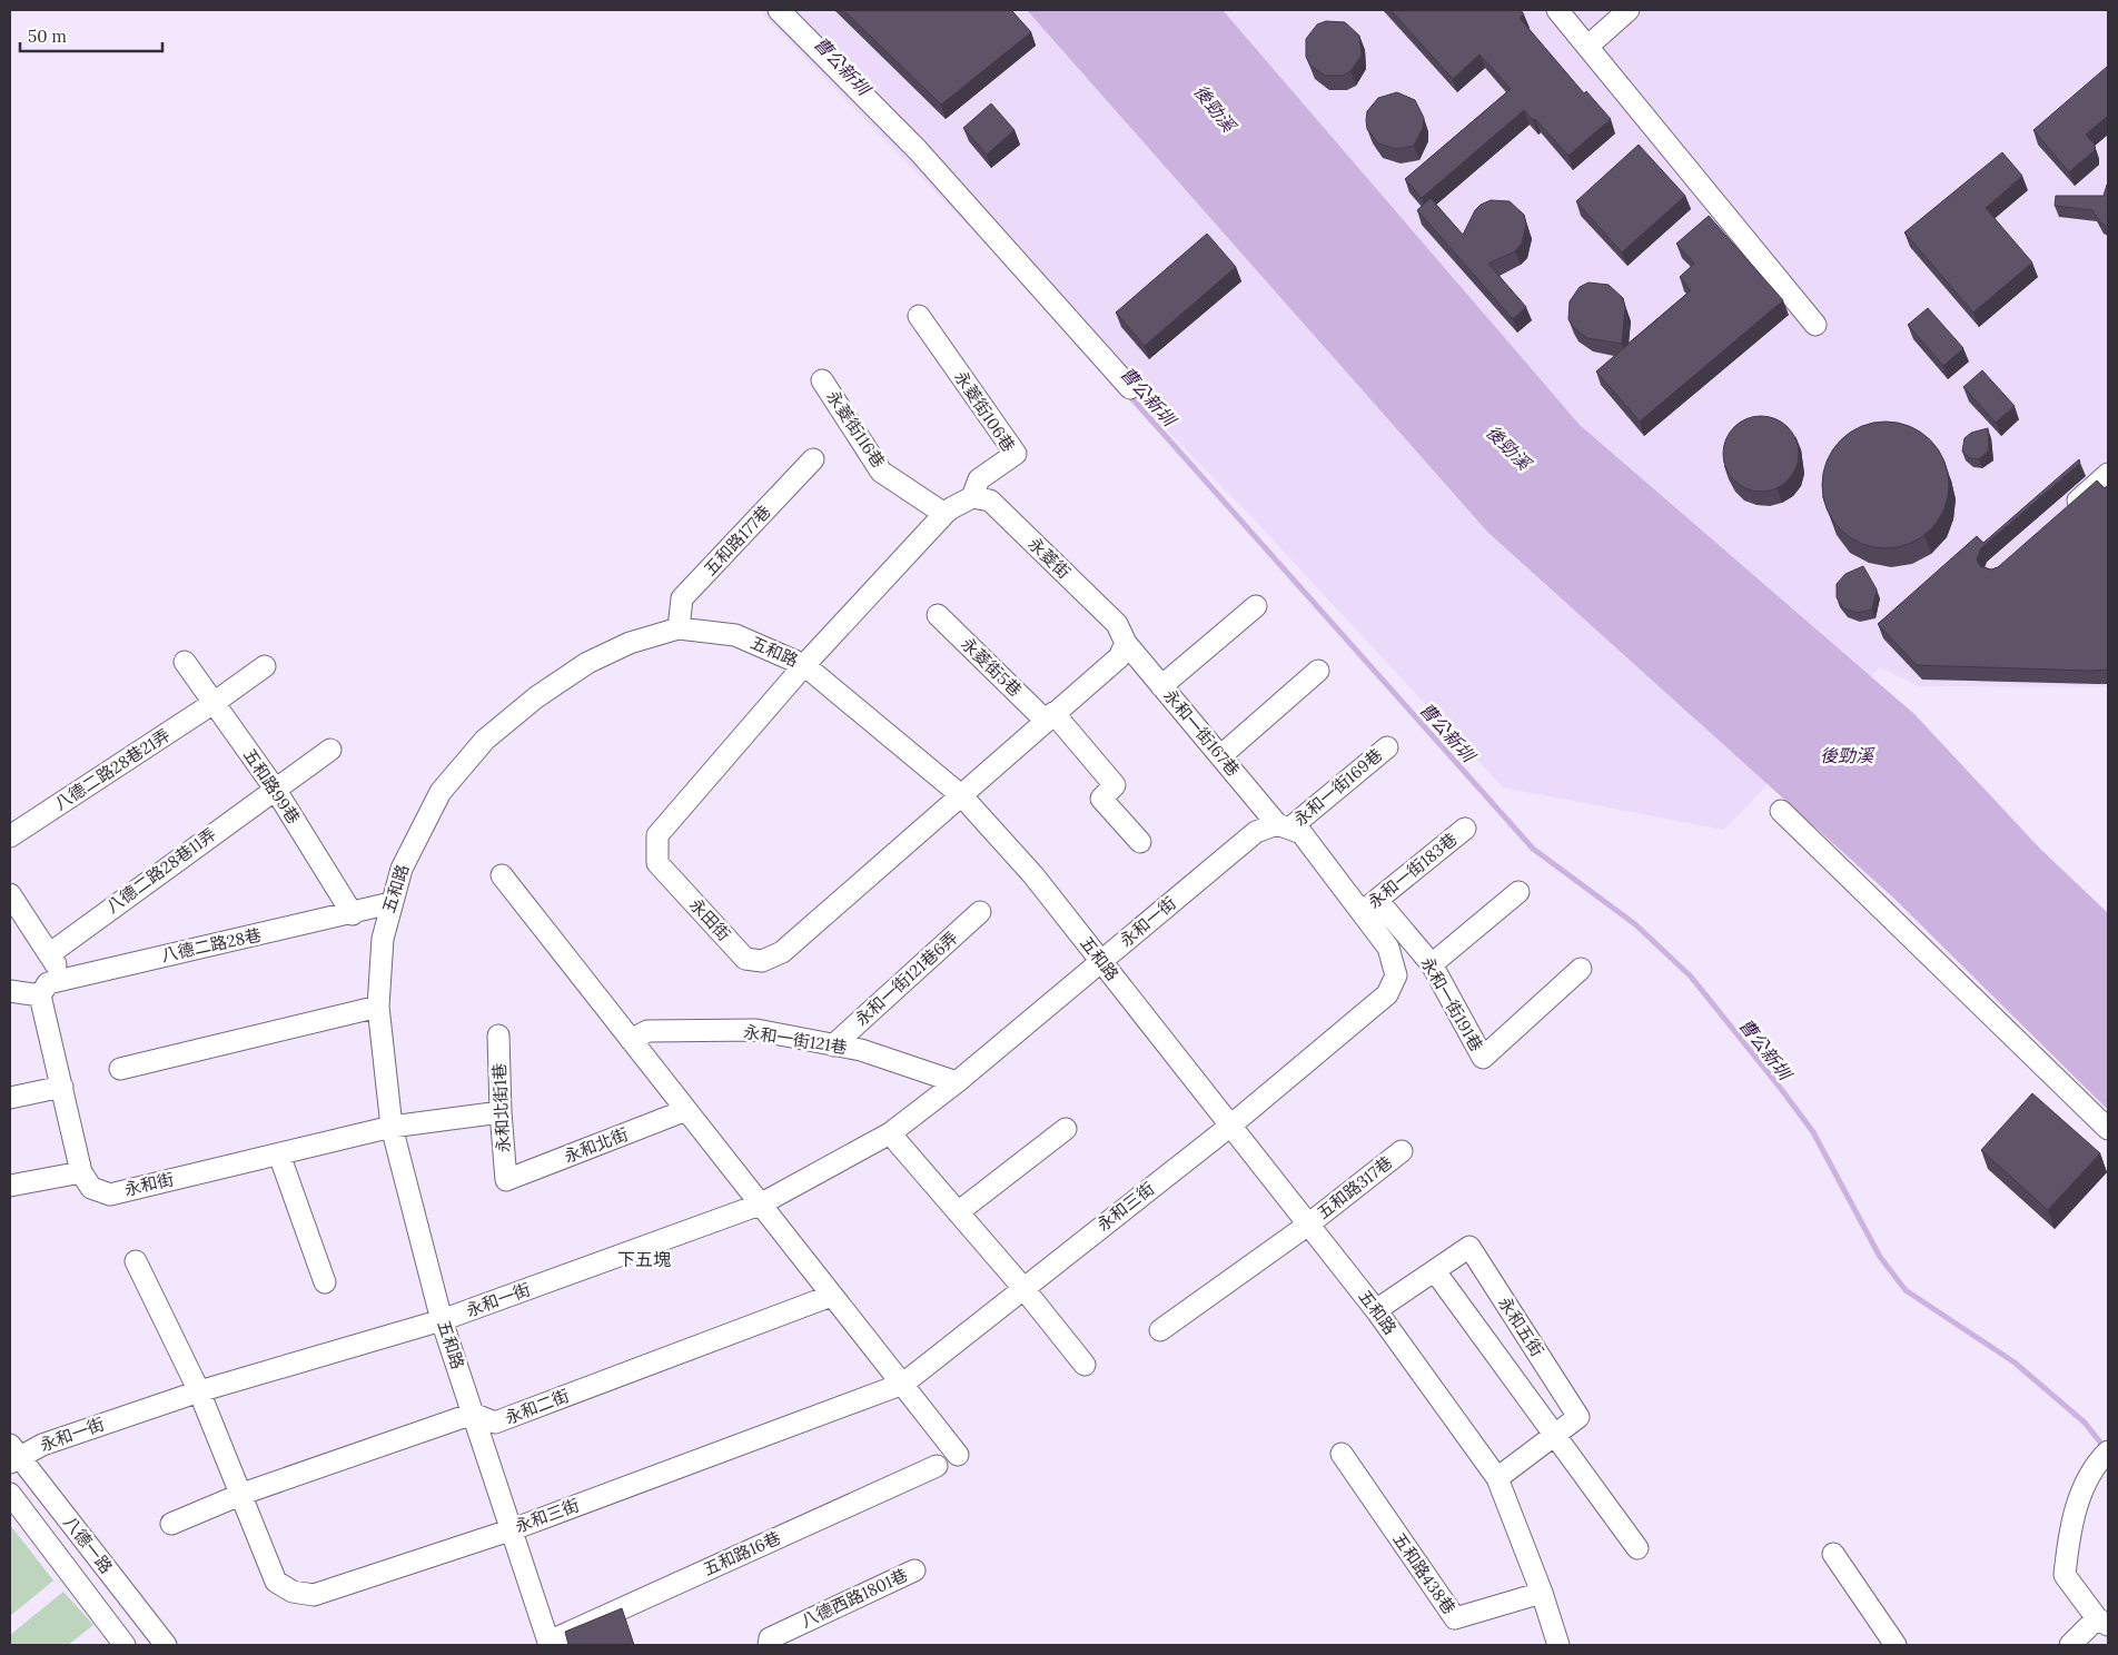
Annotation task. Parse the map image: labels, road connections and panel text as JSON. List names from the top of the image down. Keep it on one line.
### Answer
{"streets":{"street":["永菱街106巷","永菱街116巷","五和路177巷","永菱街","五和路","永菱街5巷","永和一街167巷","八德二路28巷21弄","五和路99巷","永和一街169巷","八德二路28巷11弄","永和一街183巷","永田街","永和一街","八德二路28巷","永和一街121巷6弄","永和一街191巷","永和一街121巷","永和北街1巷","永和北街","永和街","五和路317巷","永和三街","永和五街","永和二街","八德一路","五和路16巷","五和路438巷","八德西路1801巷"]},"crossings":[["永菱街106巷","永菱街"],["五和路177巷","五和路"],["永菱街","永和一街167巷"],["五和路","永田街"],["五和路","永和一街"],["五和路","八德二路28巷"],["五和路","永和街"],["五和路","五和路317巷"],["五和路","永和三街"],["五和路","永和五街"],["五和路","永和二街"],["五和路","五和路16巷"],["五和路","五和路438巷"],["永和一街167巷","永和一街169巷"],["永和一街167巷","永和一街"],["八德二路28巷21弄","五和路99巷"],["五和路99巷","八德二路28巷11弄"],["五和路99巷","八德二路28巷"],["永和一街169巷","永和一街"],["永和一街183巷","永和一街191巷"],["永和一街","永和一街121巷"],["永和一街","八德一路"],["永和一街121巷6弄","永和一街121巷"],["永和北街1巷","永和北街"],["永和北街1巷","永和街"]],"districts":["下五塊"],"water":["曹公新圳","後勁溪"],"scale_bar":"50 m"}
